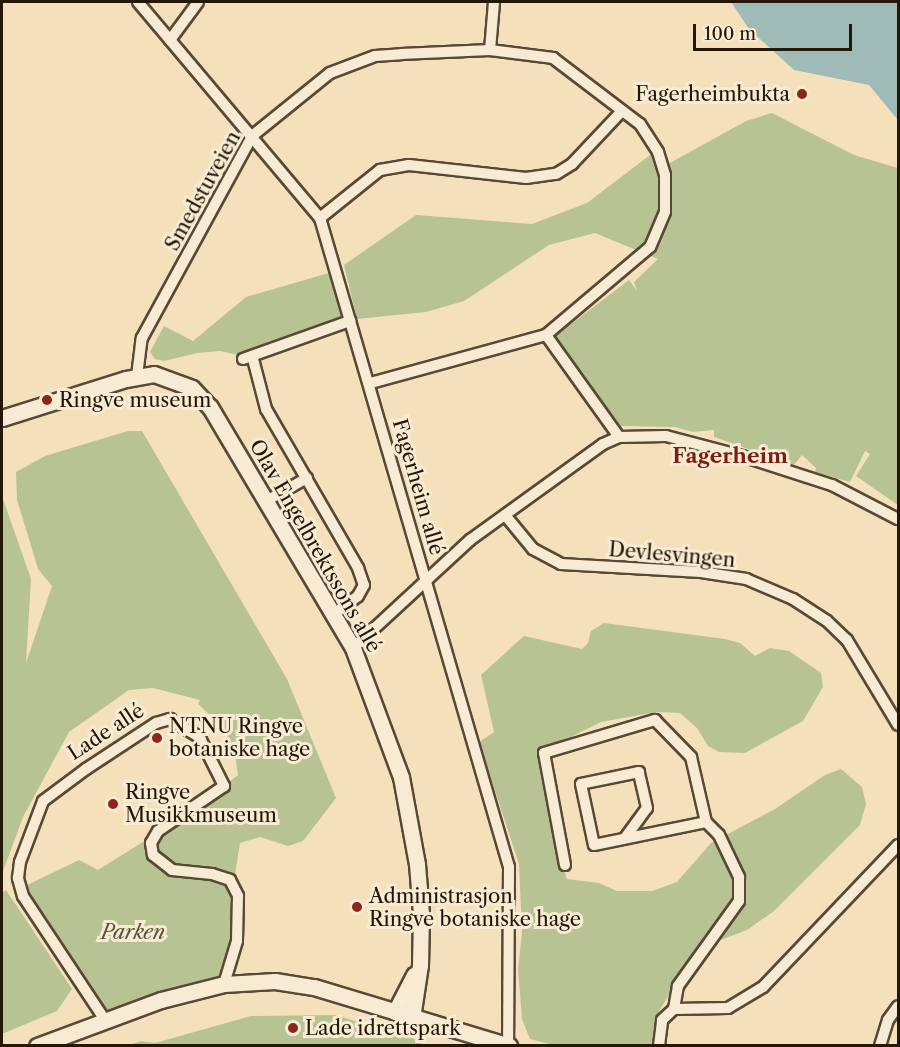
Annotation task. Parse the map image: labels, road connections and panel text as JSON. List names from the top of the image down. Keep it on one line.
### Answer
{"streets":{"street":["Smedstuveien","Fagerheim allé","Olav Engelbrektssons allé","Devlesvingen","Lade allé"]},"crossings":[["Smedstuveien","Fagerheim allé"],["Smedstuveien","Olav Engelbrektssons allé"]],"districts":["Fagerheim"],"parks":["Parken"],"places":["Fagerheimbukta","Ringve museum","NTNU Ringve botaniske hage","Ringve Musikkmuseum","Administrasjon Ringve botaniske hage","Lade idrettspark"],"scale_bar":"100 m"}
